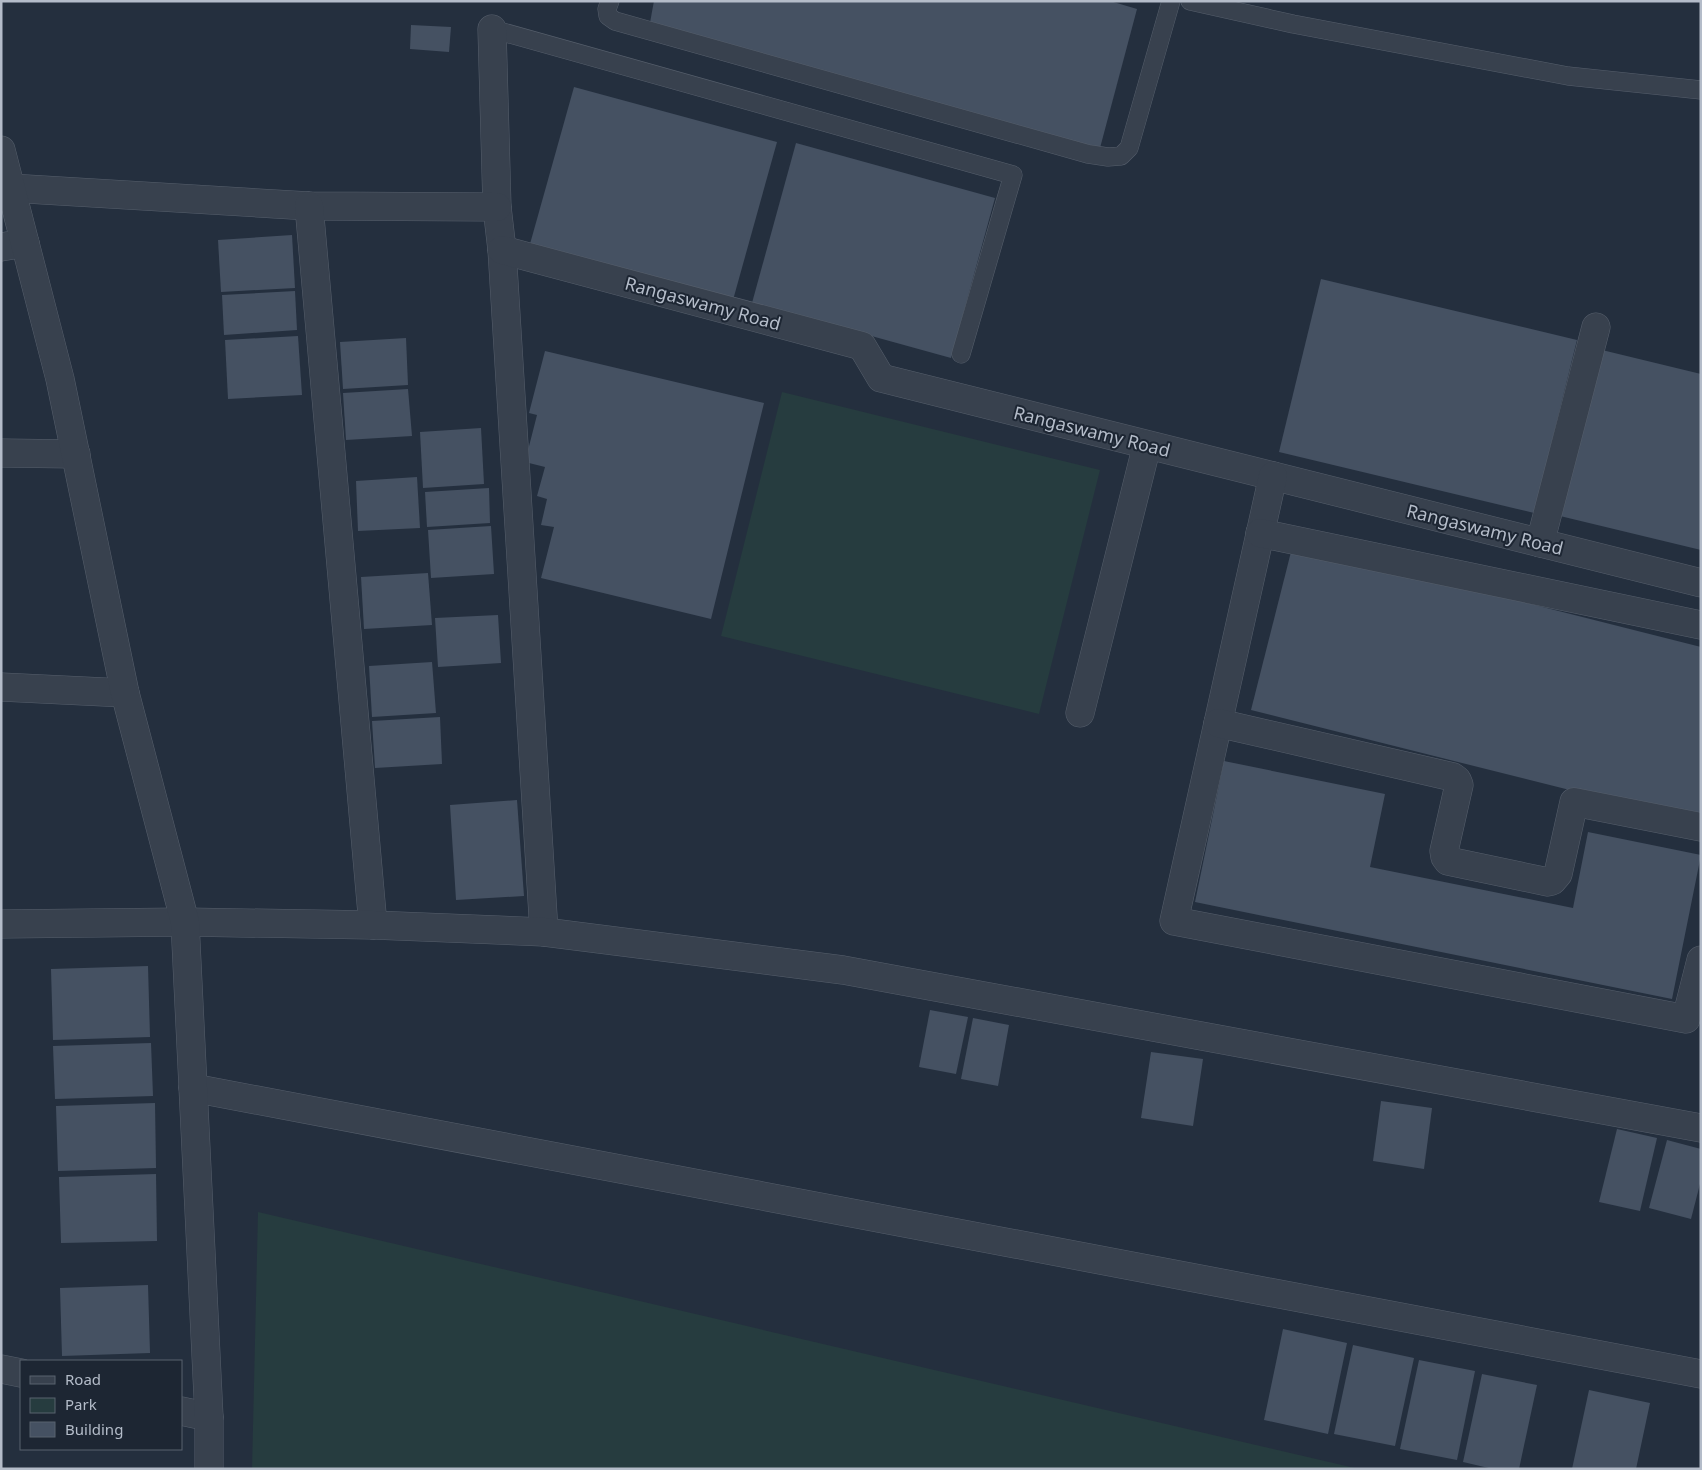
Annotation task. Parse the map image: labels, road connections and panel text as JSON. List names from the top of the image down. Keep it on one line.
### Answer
{"streets":{"street":["Rangaswamy Road"]},"legend":["Road","Park","Building"]}
